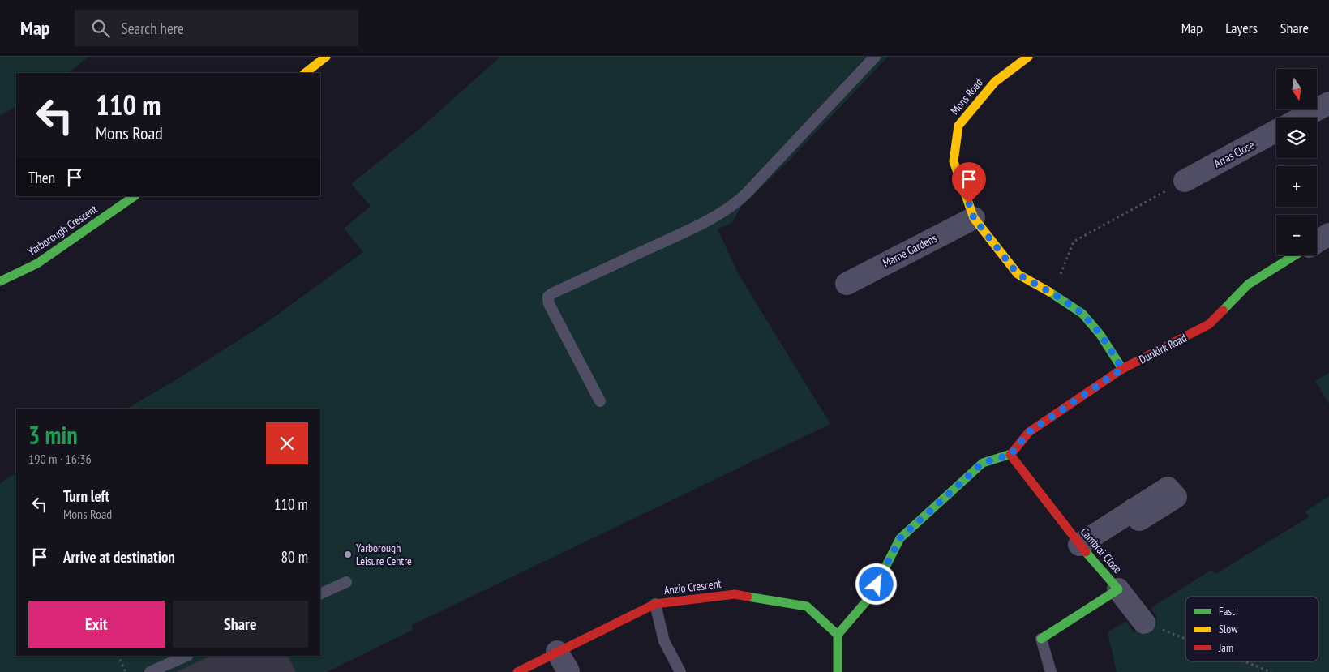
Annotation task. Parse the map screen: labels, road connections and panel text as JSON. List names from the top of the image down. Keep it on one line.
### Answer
{"streets":{"street":["Mons Road","Arras Close","Yarborough Crescent","Marne Gardens","Dunkirk Road","Cambrai Close","Anzio Crescent"]},"crossings":[["Mons Road","Marne Gardens"],["Mons Road","Dunkirk Road"],["Dunkirk Road","Cambrai Close"]],"places":["Yarborough Leisure Centre"],"legend":["Fast","Slow","Jam"],"north":"bottom","page":{"header":"Map","search":"Search here","nav":["Map","Layers","Share"],"map_buttons":["+","−"],"turn":["110 m","Mons Road"],"then":"Then","heading":["3 min","190 m · 16:36"],"list":[{"name":"Turn left","note":"Mons Road","value":"110 m"},{"name":"Arrive at destination","value":"80 m"}],"buttons":["Exit","Share"]}}
